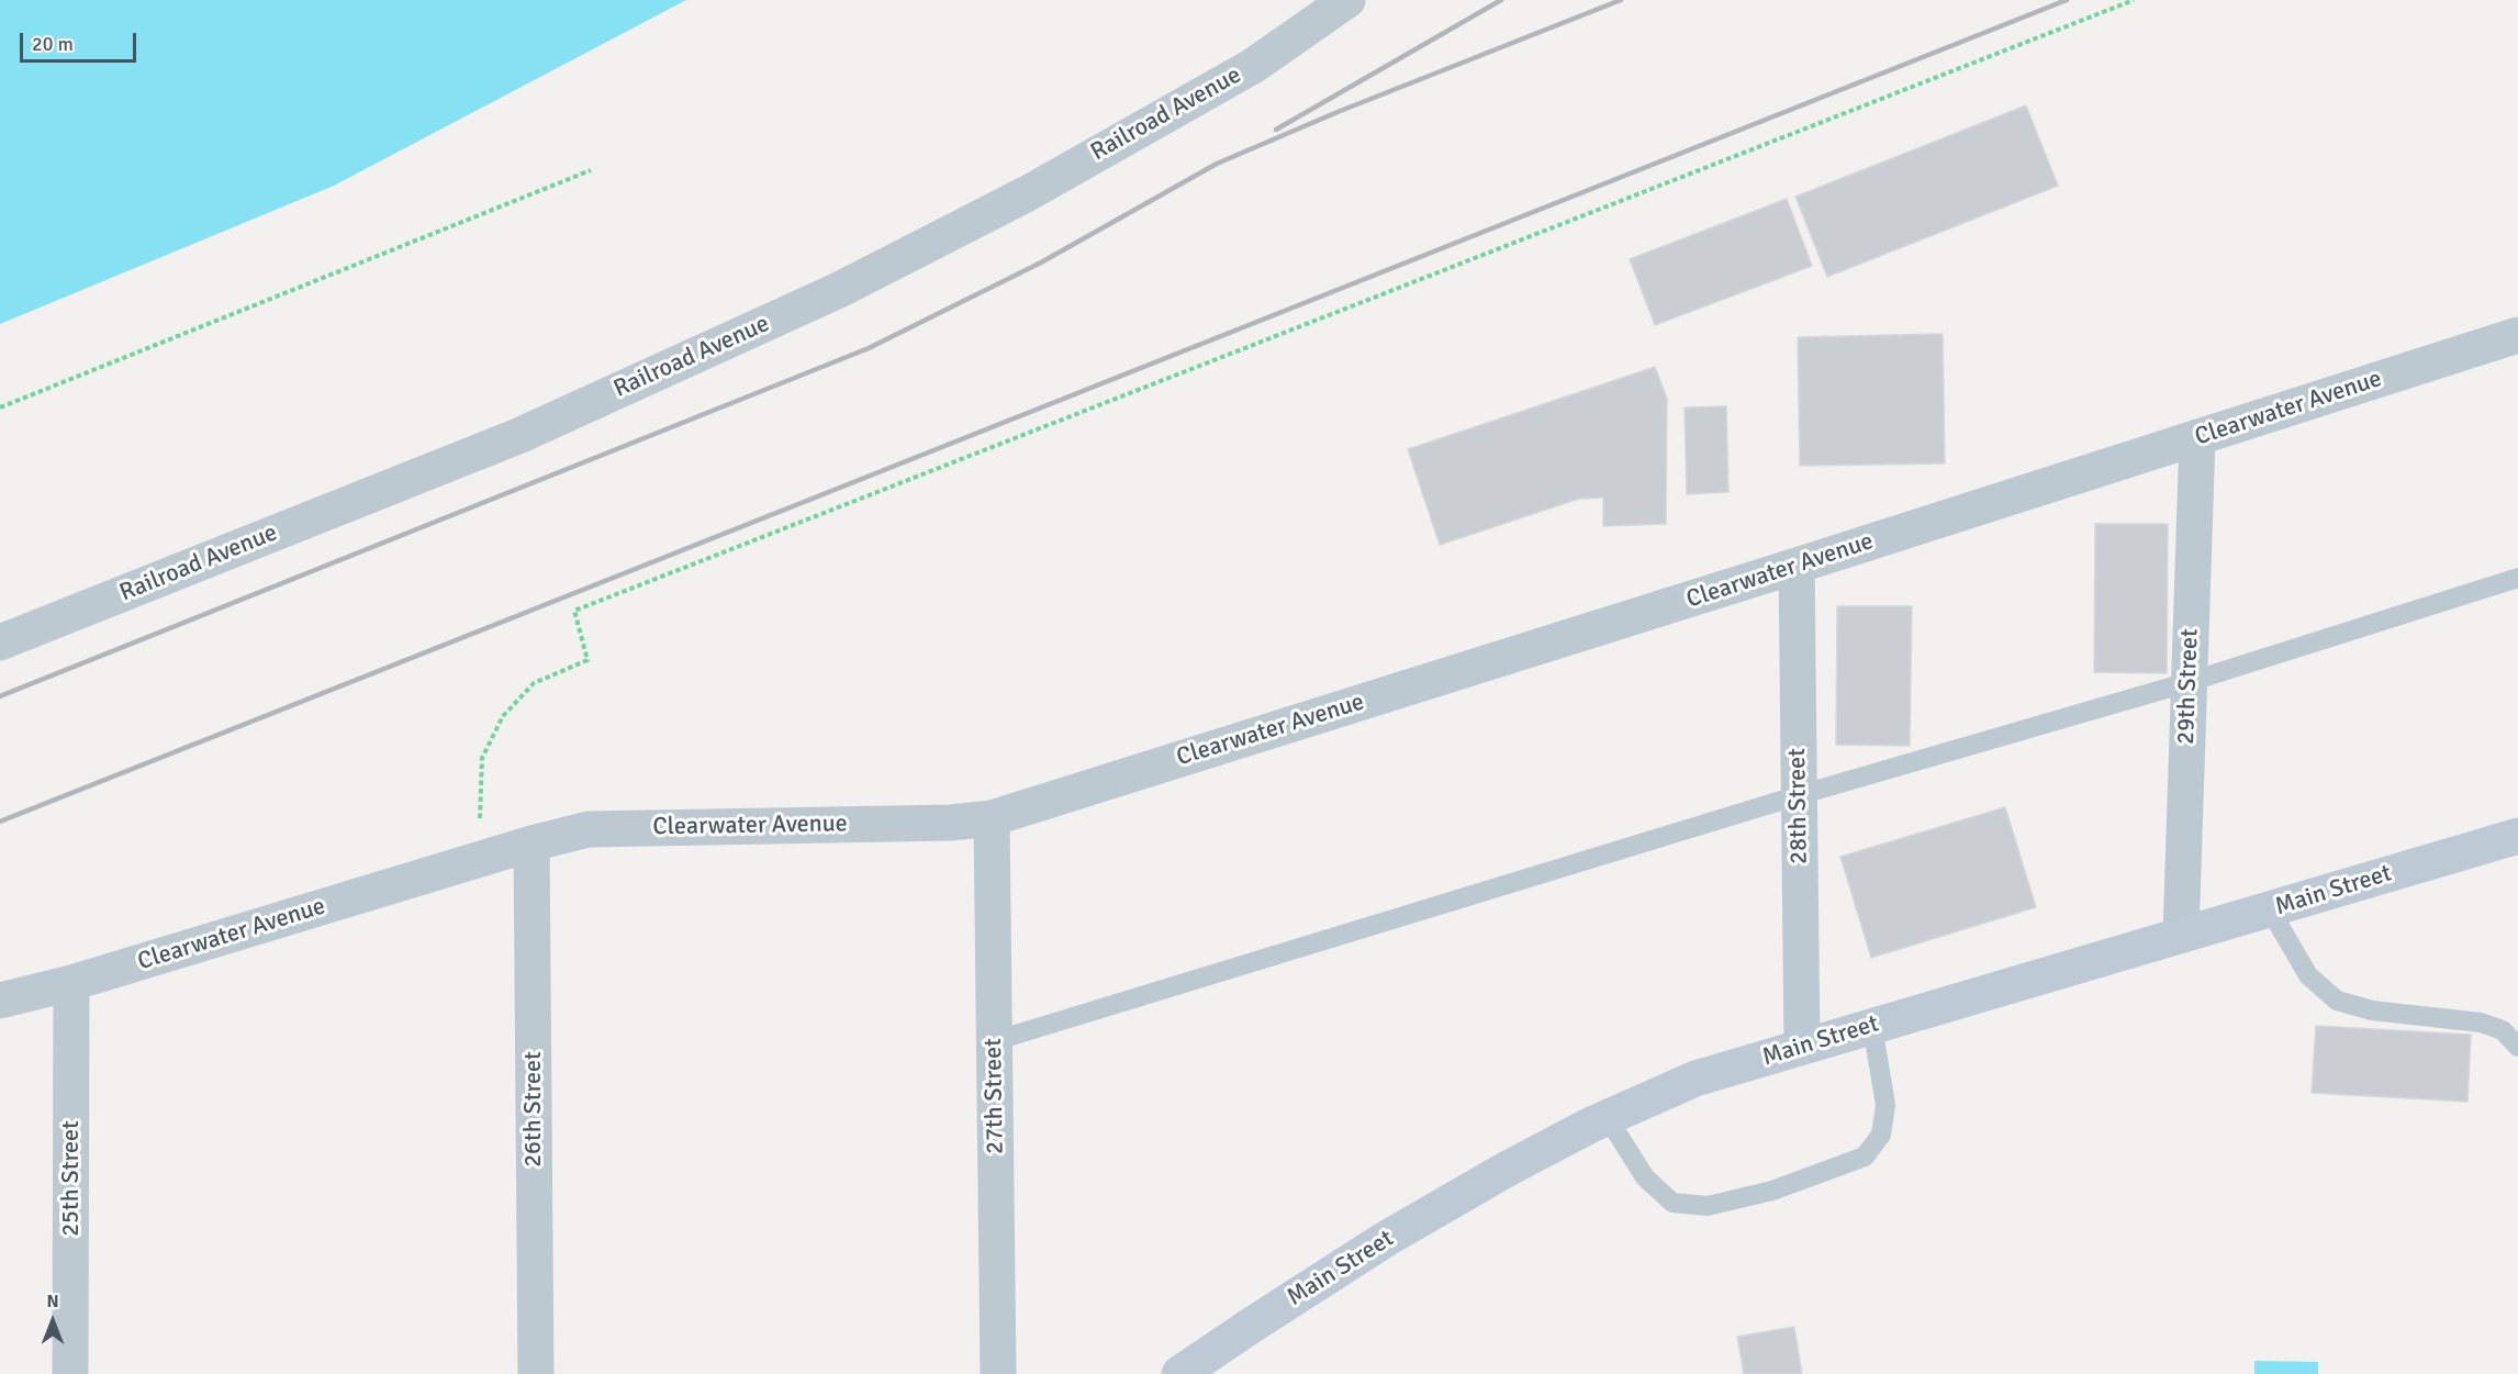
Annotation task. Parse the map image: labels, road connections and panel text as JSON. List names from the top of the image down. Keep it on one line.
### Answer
{"streets":{"main road":["Main Street"],"street":["Railroad Avenue","Clearwater Avenue","29th Street","28th Street","27th Street","26th Street","25th Street"]},"crossings":[["Clearwater Avenue","29th Street"],["Clearwater Avenue","28th Street"],["Clearwater Avenue","27th Street"],["Clearwater Avenue","26th Street"],["Clearwater Avenue","25th Street"],["29th Street","Main Street"],["28th Street","Main Street"]],"scale_bar":"20 m","north":"top"}
